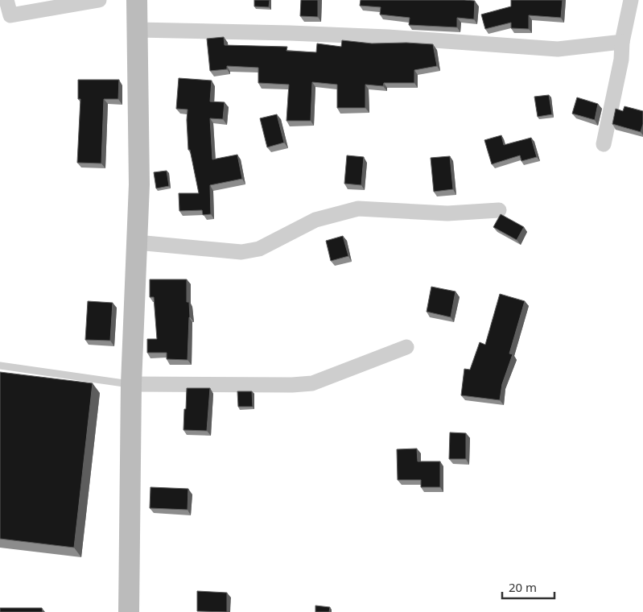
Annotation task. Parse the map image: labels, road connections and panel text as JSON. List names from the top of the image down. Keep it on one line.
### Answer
{"scale_bar":"20 m"}
